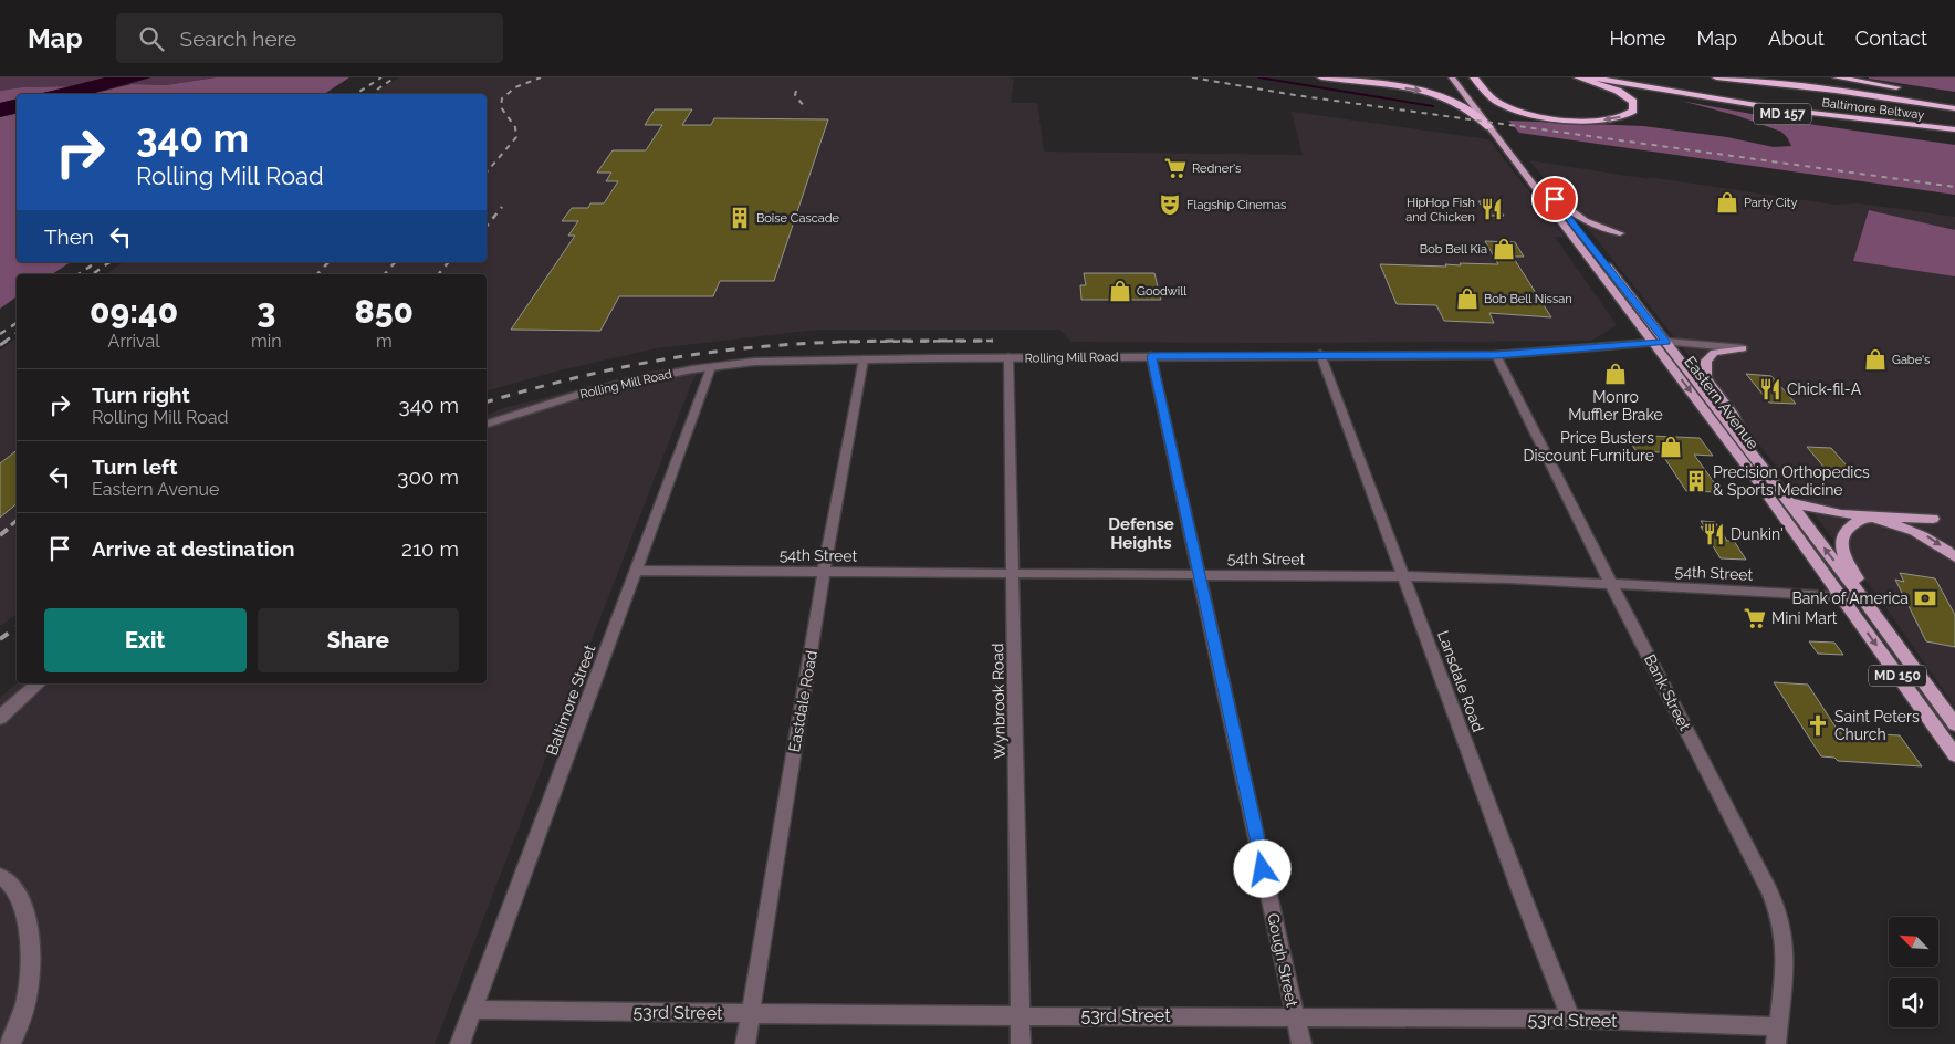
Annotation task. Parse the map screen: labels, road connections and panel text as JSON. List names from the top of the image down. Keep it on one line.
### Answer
{"streets":{"highway":["Baltimore Beltway","MD 157"],"main road":["Eastern Avenue","MD 150"],"street":["Rolling Mill Road","54th Street","Lansdale Road","Bank Street","Baltimore Street","Eastdale Road","Wynbrook Road","Gough Street","53rd Street"]},"crossings":[["Baltimore Beltway","MD 157"],["Rolling Mill Road","Eastern Avenue"],["Rolling Mill Road","Lansdale Road"],["Rolling Mill Road","Bank Street"],["Rolling Mill Road","Baltimore Street"],["Rolling Mill Road","Eastdale Road"],["Rolling Mill Road","Wynbrook Road"],["Rolling Mill Road","Gough Street"],["Eastern Avenue","54th Street"],["54th Street","MD 150"],["54th Street","Lansdale Road"],["54th Street","Bank Street"],["54th Street","Baltimore Street"],["54th Street","Eastdale Road"],["54th Street","Wynbrook Road"],["54th Street","Gough Street"],["Lansdale Road","53rd Street"],["Bank Street","53rd Street"],["Baltimore Street","53rd Street"],["Eastdale Road","53rd Street"],["Wynbrook Road","53rd Street"],["Gough Street","53rd Street"]],"districts":["Defense Heights"],"places":{"supermarket":["Redner's","Mini Mart"],"shop":["Party City","Bob Bell Kia","Goodwill","Bob Bell Nissan","Gabe's","Monro Muffler Brake","Price Busters Discount Furniture"],"theatre":["Flagship Cinemas"],"restaurant":["HipHop Fish and Chicken","Chick-fil-A","Dunkin'"],"building":["Boise Cascade","Precision Orthopedics & Sports Medicine"],"bank":["Bank of America"],"church":["Saint Peters Church"]},"north":"top left","page":{"header":"Map","search":"Search here","nav":["Home","Map","About","Contact"],"turn":["340 m","Rolling Mill Road"],"then":"Then","eta":["09:40","Arrival","3","min","850","m"],"list":[{"name":"Turn right","note":"Rolling Mill Road","value":"340 m"},{"name":"Turn left","note":"Eastern Avenue","value":"300 m"},{"name":"Arrive at destination","value":"210 m"}],"buttons":["Exit","Share"]}}
